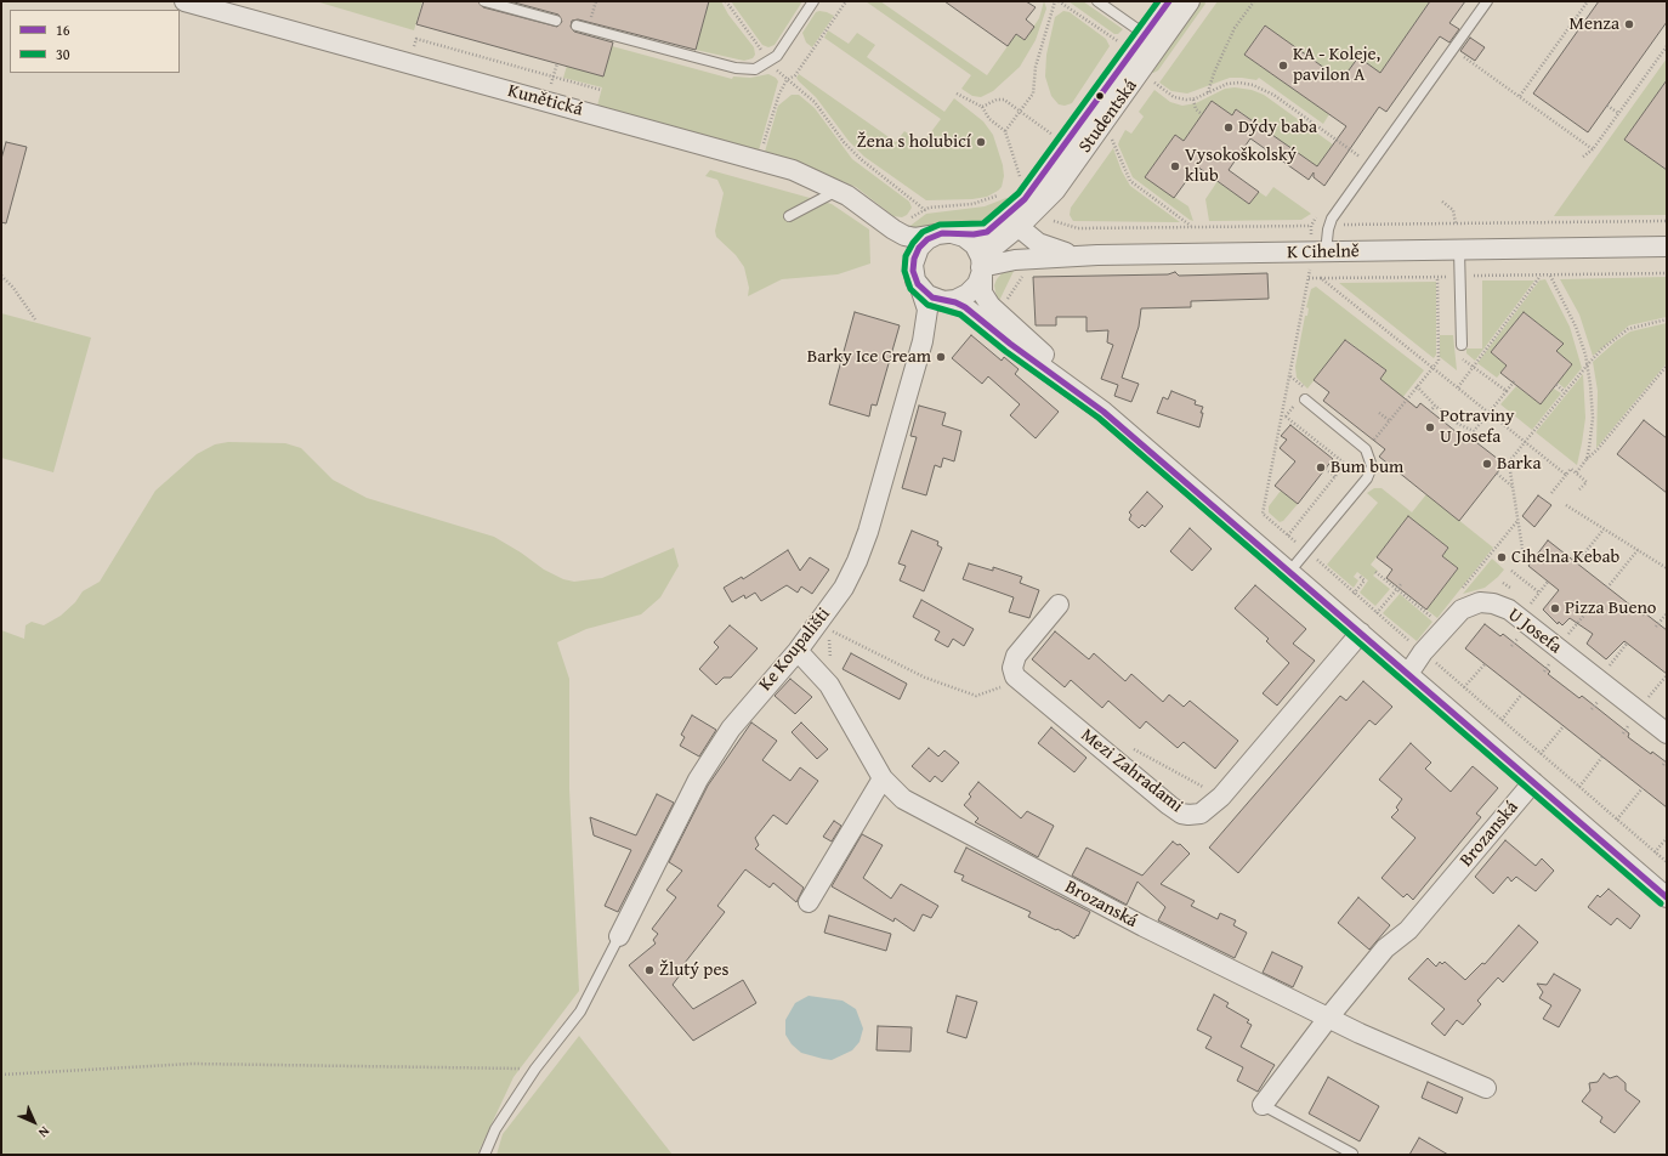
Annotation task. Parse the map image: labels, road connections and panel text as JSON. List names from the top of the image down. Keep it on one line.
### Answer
{"streets":{"street":["Kunětická","Studentská","K Cihelně","U Josefa","Ke Koupališti","Mezi Zahradami","Brozanská"]},"crossings":[["Kunětická","Studentská"],["Kunětická","K Cihelně"],["Kunětická","Ke Koupališti"],["K Cihelně","Ke Koupališti"],["Ke Koupališti","Brozanská"]],"places":["Menza","KA - Koleje, pavilon A","Dýdy baba","Žena s holubicí","Vysokoškolský klub","Barky Ice Cream","Potraviny U Josefa","Barka","Bum bum","Cihelna Kebab","Pizza Bueno","Žlutý pes"],"lines":["transit line 16","transit line 30"],"legend":["16","30"],"north":"bottom right"}
